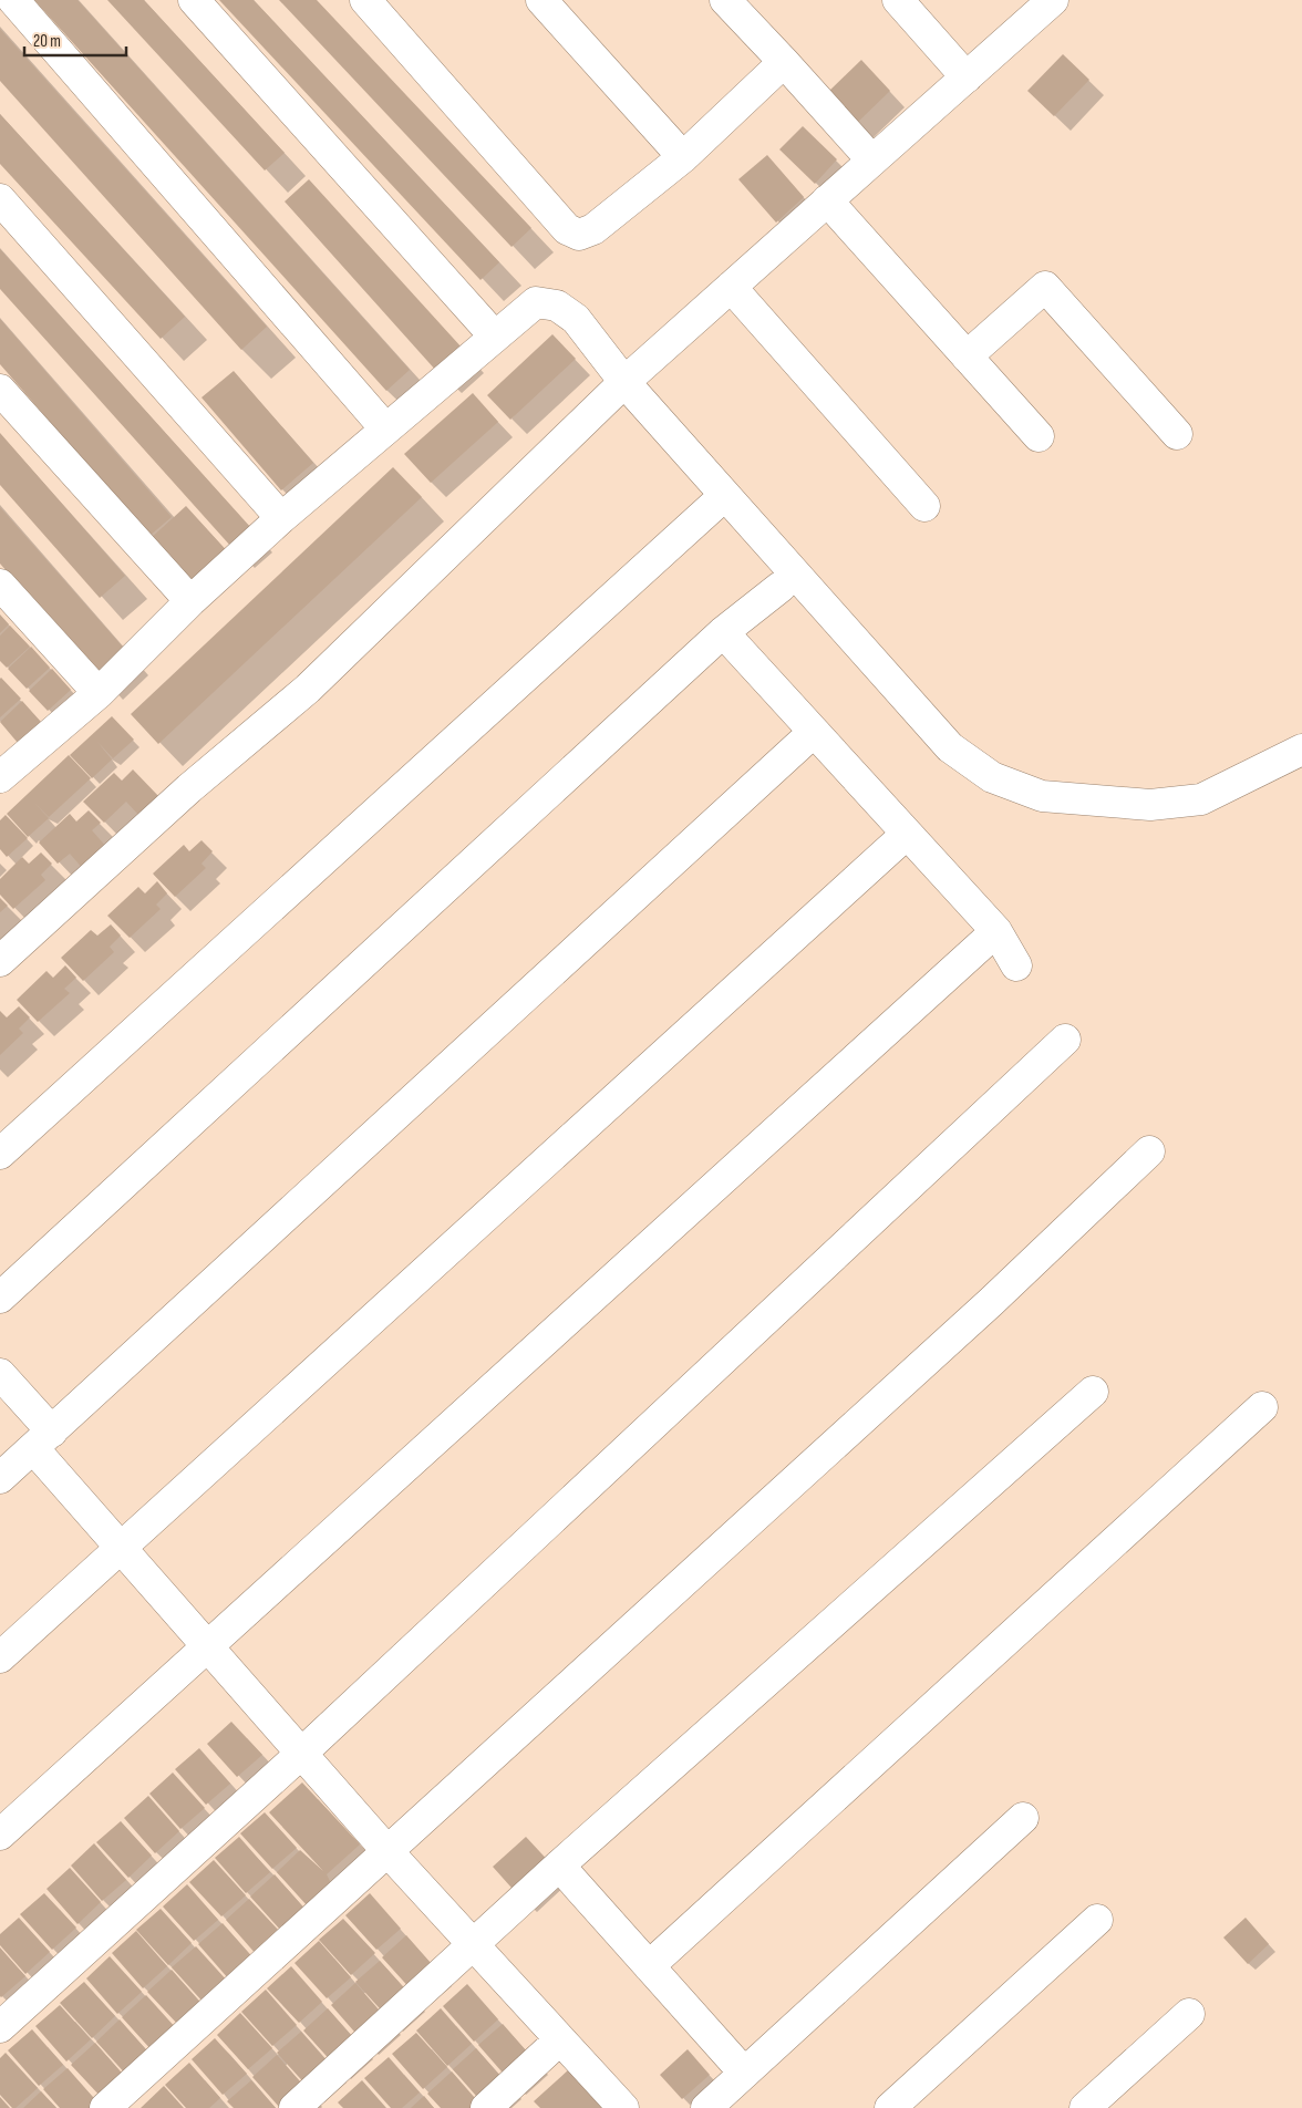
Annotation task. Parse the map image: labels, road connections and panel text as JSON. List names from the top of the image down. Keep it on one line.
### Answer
{"scale_bar":"20 m"}
